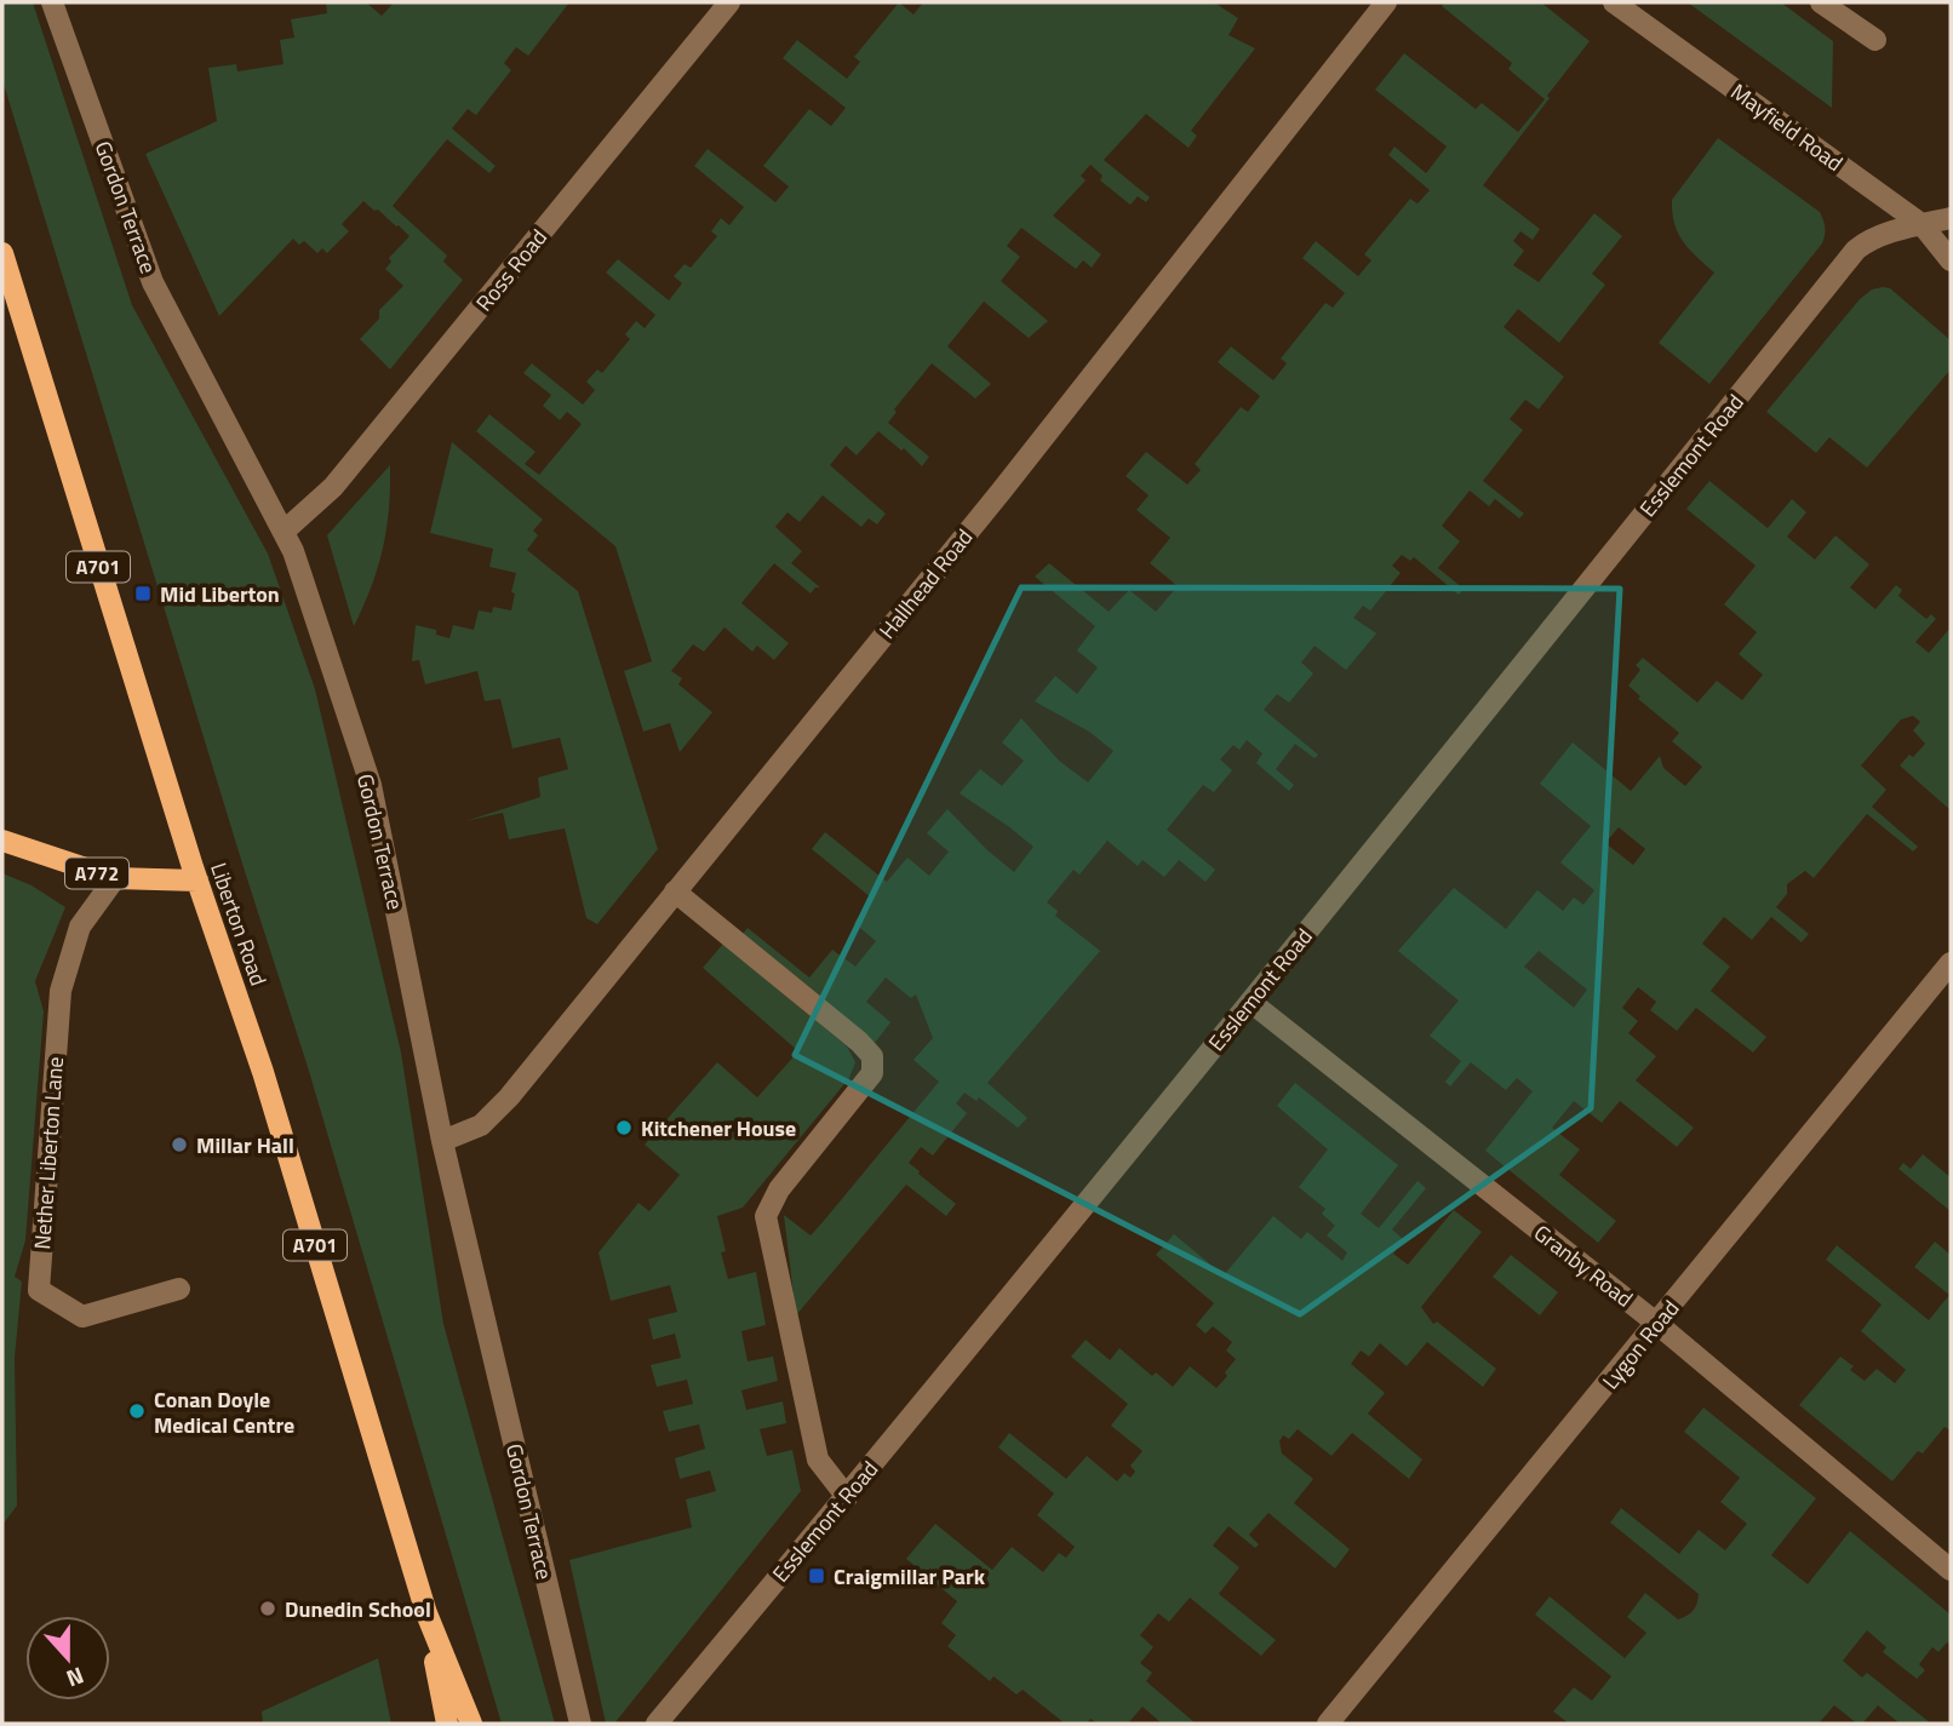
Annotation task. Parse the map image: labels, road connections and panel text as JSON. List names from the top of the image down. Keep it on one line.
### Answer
{"streets":{"main road":["A701","A772","Liberton Road"],"street":["Mayfield Road","Gordon Terrace","Ross Road","Esslemont Road","Hallhead Road","Nether Liberton Lane","Granby Road","Lygon Road"]},"crossings":[["Mayfield Road","Esslemont Road"],["Gordon Terrace","Ross Road"],["Gordon Terrace","Hallhead Road"],["Esslemont Road","Granby Road"],["A772","Liberton Road"],["A772","Nether Liberton Lane"],["Granby Road","Lygon Road"]],"places":{"transit":["Mid Liberton","Craigmillar Park"],"other":["Kitchener House","Millar Hall","Conan Doyle Medical Centre","Dunedin School"]},"north":"bottom"}
